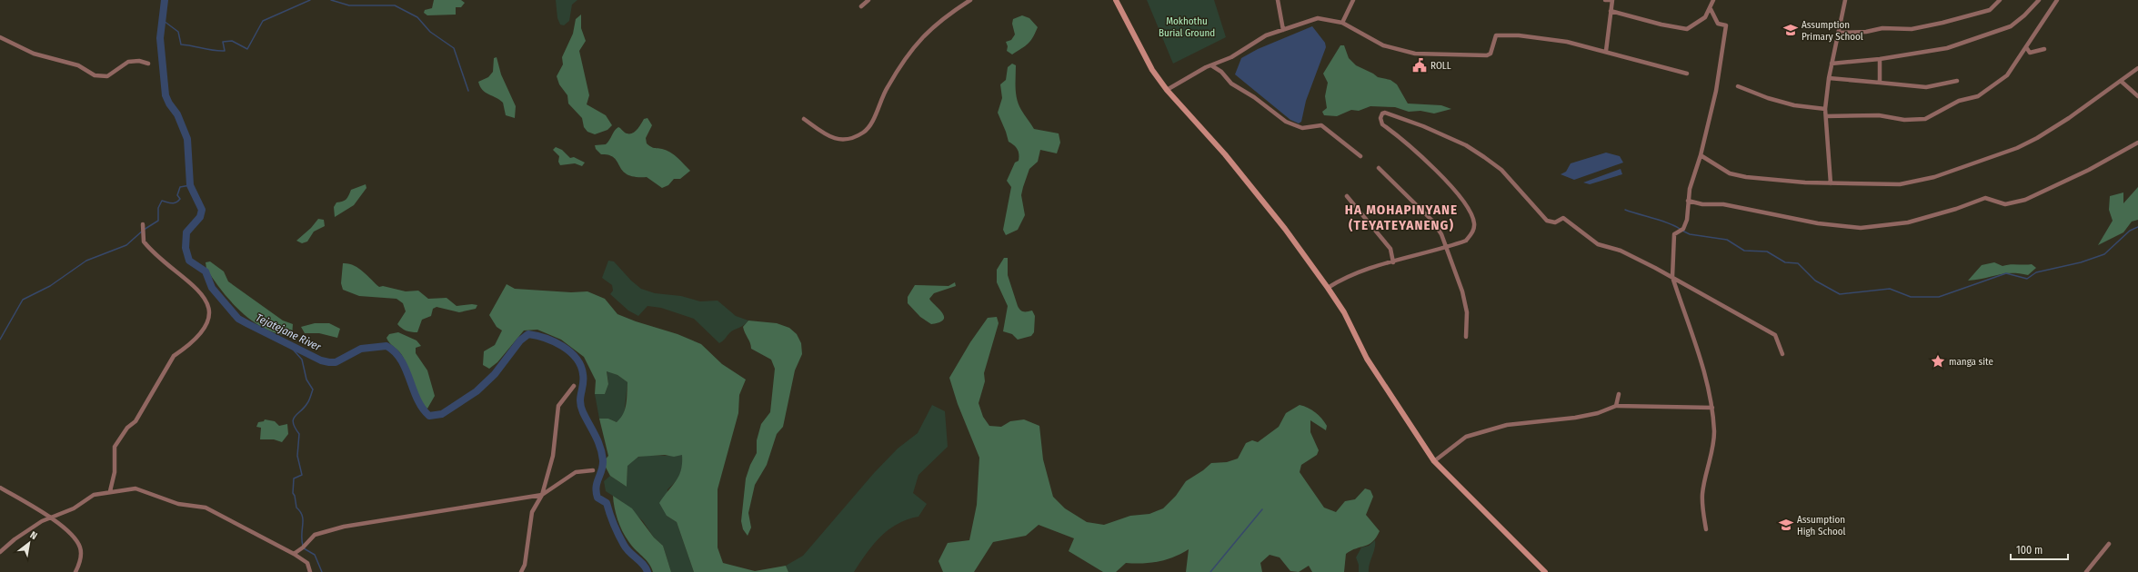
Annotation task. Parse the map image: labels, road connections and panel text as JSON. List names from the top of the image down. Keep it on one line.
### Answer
{"districts":["HA MOHAPINYANE (TEYATEYANENG)"],"water":["Tejatejane River"],"parks":["Mokhothu Burial Ground"],"places":{"school or university":["Assumption Primary School","Assumption High School"],"public building":["ROLL"],"place":["manga site"]},"scale_bar":"100 m","north":"top right"}
